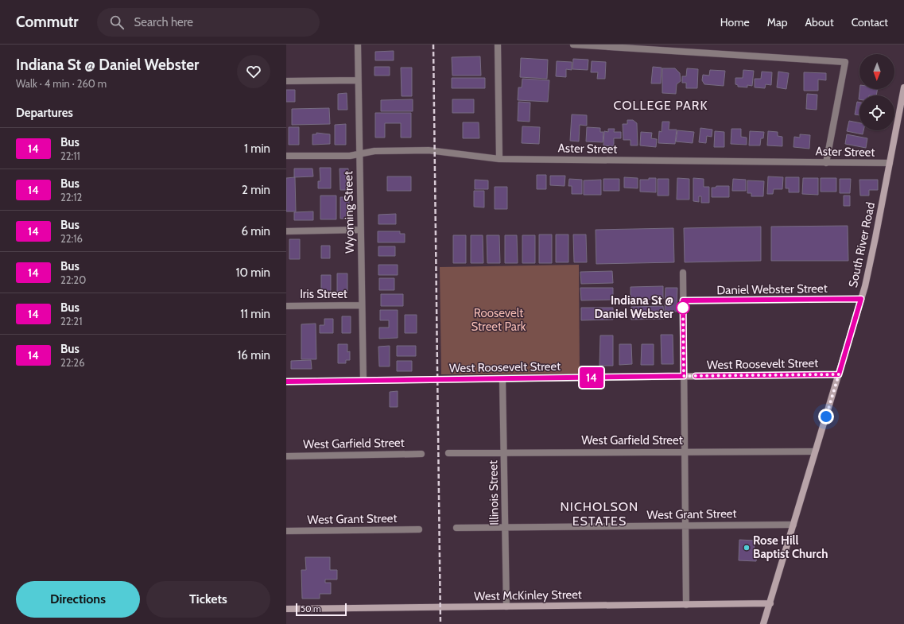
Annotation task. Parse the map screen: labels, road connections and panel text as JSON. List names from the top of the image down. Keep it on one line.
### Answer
{"streets":{"main road":["South River Road","West Roosevelt Street","West McKinley Street"],"street":["Aster Street","Wyoming Street","Daniel Webster Street","Iris Street","West Garfield Street","Illinois Street","West Grant Street"]},"crossings":[["Aster Street","Wyoming Street"],["Aster Street","South River Road"],["Wyoming Street","Iris Street"],["Wyoming Street","West Roosevelt Street"],["South River Road","Daniel Webster Street"],["South River Road","West Roosevelt Street"],["South River Road","West Garfield Street"],["South River Road","West Grant Street"],["South River Road","West McKinley Street"],["West Roosevelt Street","Illinois Street"],["West Garfield Street","Illinois Street"],["Illinois Street","West Grant Street"],["Illinois Street","West McKinley Street"]],"districts":["COLLEGE PARK","NICHOLSON ESTATES"],"parks":["Roosevelt Street Park"],"places":["Indiana St @ Daniel Webster","Rose Hill Baptist Church"],"lines":["bus line 14"],"scale_bar":"50 m","north":"bottom","page":{"header":"Commutr","search":"Search here","nav":["Home","Map","About","Contact"],"heading":[["Indiana St @ Daniel Webster","Walk · 4 min · 260 m"],"Departures"],"on_map":"14","list":[{"mark":"14","name":"Bus","note":"22:11","value":"1 min"},{"mark":"14","name":"Bus","note":"22:12","value":"2 min"},{"mark":"14","name":"Bus","note":"22:16","value":"6 min"},{"mark":"14","name":"Bus","note":"22:20","value":"10 min"},{"mark":"14","name":"Bus","note":"22:21","value":"11 min"},{"mark":"14","name":"Bus","note":"22:26","value":"16 min"}],"buttons":["Directions","Tickets"],"scale":"50 m"}}
